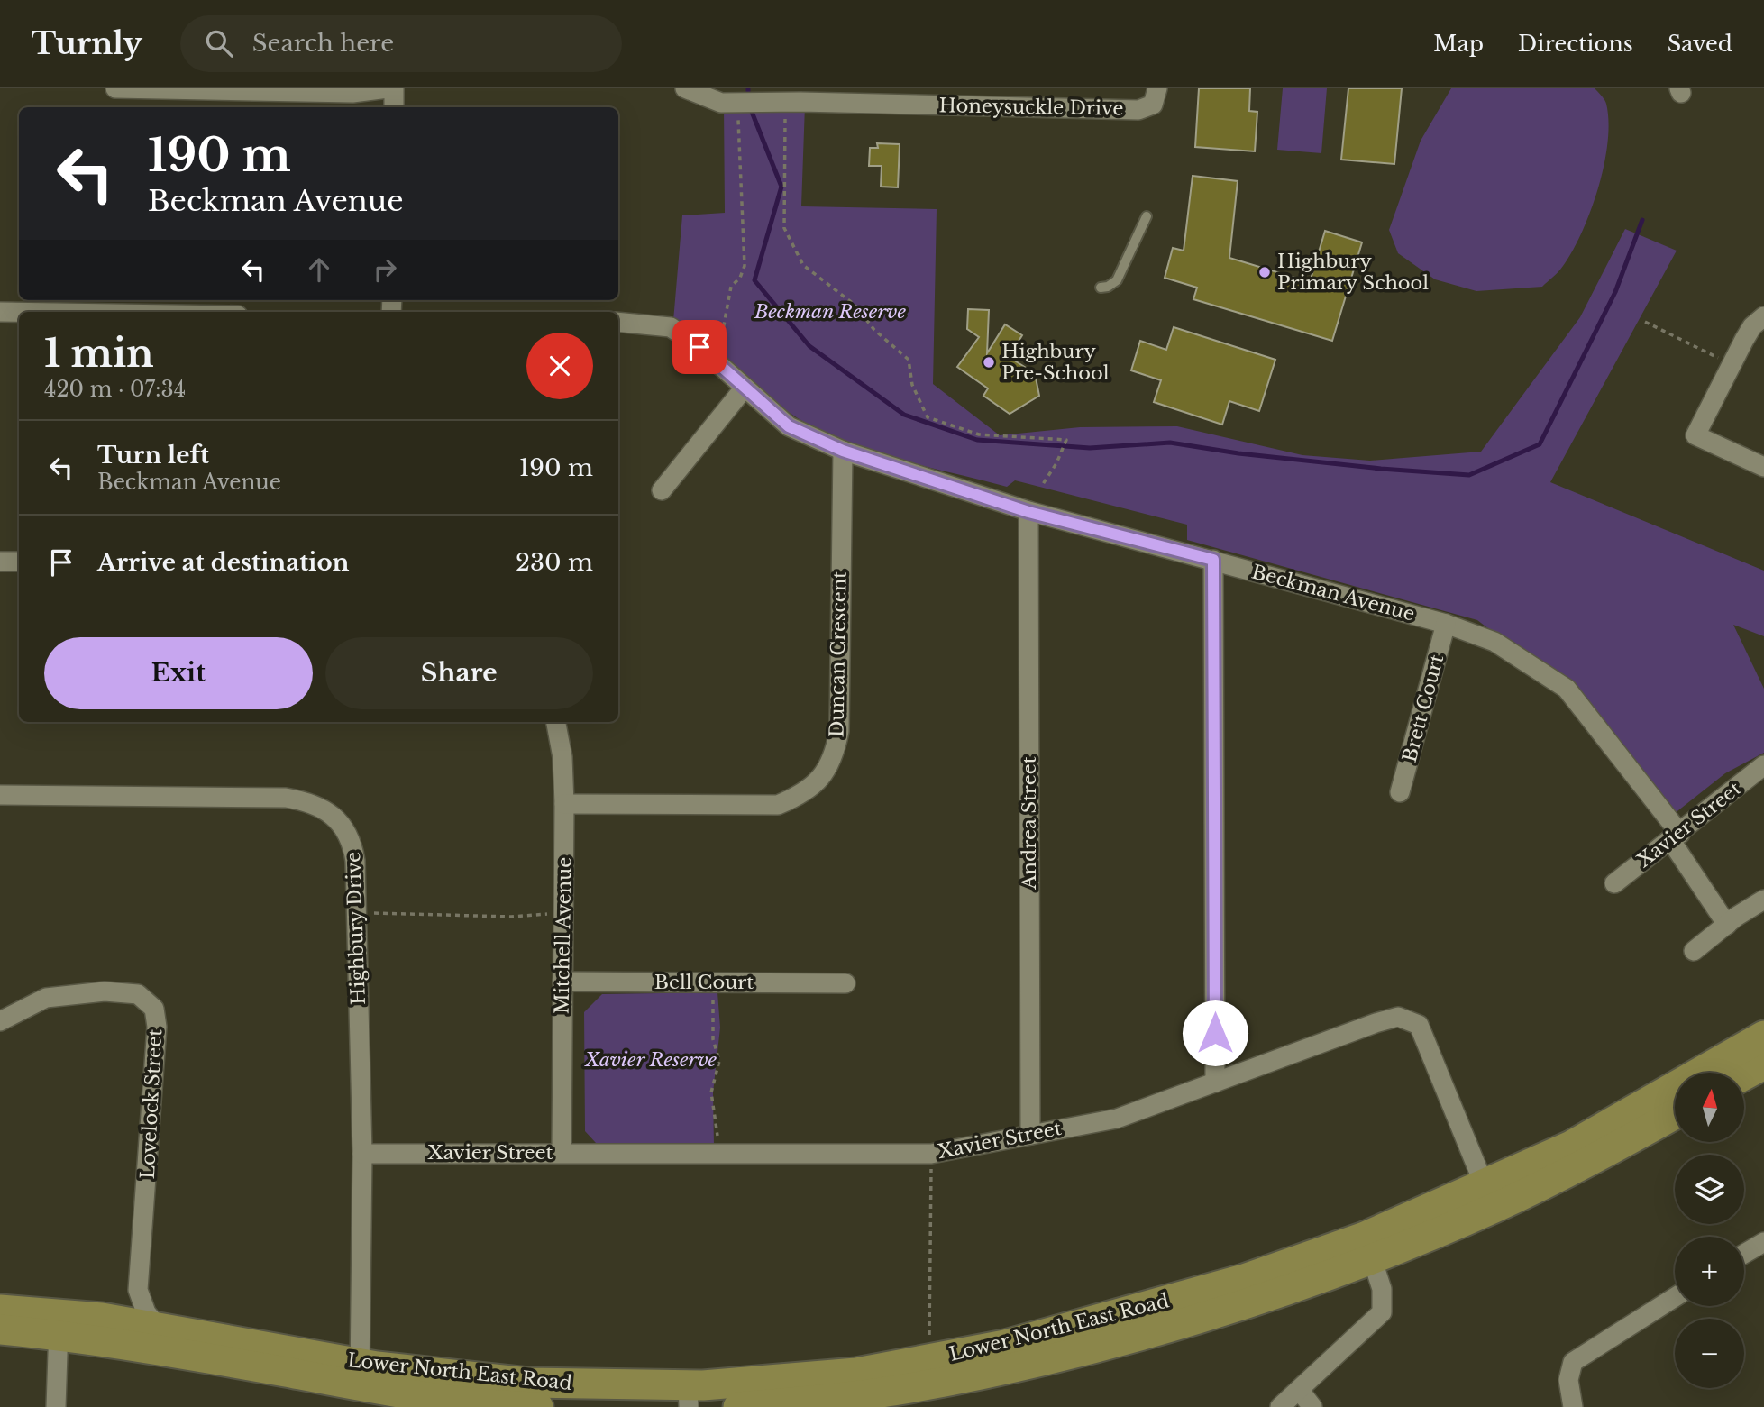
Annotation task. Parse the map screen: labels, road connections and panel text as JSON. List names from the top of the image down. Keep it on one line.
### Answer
{"streets":{"main road":["Lower North East Road"],"street":["Honeysuckle Drive","Beckman Avenue","Duncan Crescent","Brett Court","Andrea Street","Xavier Street","Highbury Drive","Mitchell Avenue","Bell Court","Lovelock Street"]},"crossings":[["Beckman Avenue","Duncan Crescent"],["Beckman Avenue","Brett Court"],["Beckman Avenue","Andrea Street"],["Beckman Avenue","Xavier Street"],["Duncan Crescent","Mitchell Avenue"],["Andrea Street","Xavier Street"],["Xavier Street","Highbury Drive"],["Xavier Street","Mitchell Avenue"],["Xavier Street","Lower North East Road"],["Highbury Drive","Lower North East Road"],["Mitchell Avenue","Bell Court"],["Lovelock Street","Lower North East Road"]],"parks":["Beckman Reserve","Xavier Reserve"],"places":["Highbury Primary School","Highbury Pre-School"],"north":"top","page":{"header":"Turnly","search":"Search here","nav":["Map","Directions","Saved"],"turn":["190 m","Beckman Avenue"],"heading":["1 min","420 m · 07:34"],"list":[{"name":"Turn left","note":"Beckman Avenue","value":"190 m"},{"name":"Arrive at destination","value":"230 m"}],"buttons":["Exit","Share"],"map_buttons":["+","−"]}}
